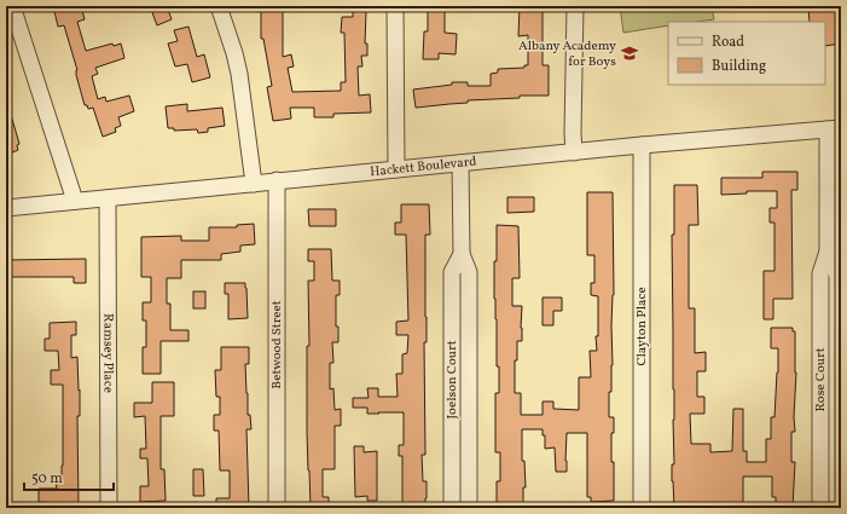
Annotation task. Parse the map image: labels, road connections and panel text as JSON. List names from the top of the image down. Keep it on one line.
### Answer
{"streets":{"street":["Hackett Boulevard","Clayton Place","Betwood Street","Ramsey Place","Joelson Court","Rose Court"]},"crossings":[["Hackett Boulevard","Clayton Place"],["Hackett Boulevard","Betwood Street"],["Hackett Boulevard","Ramsey Place"],["Hackett Boulevard","Joelson Court"],["Hackett Boulevard","Rose Court"]],"places":{"school or university":["Albany Academy for Boys"]},"legend":["Road","Building"],"scale_bar":"50 m"}
